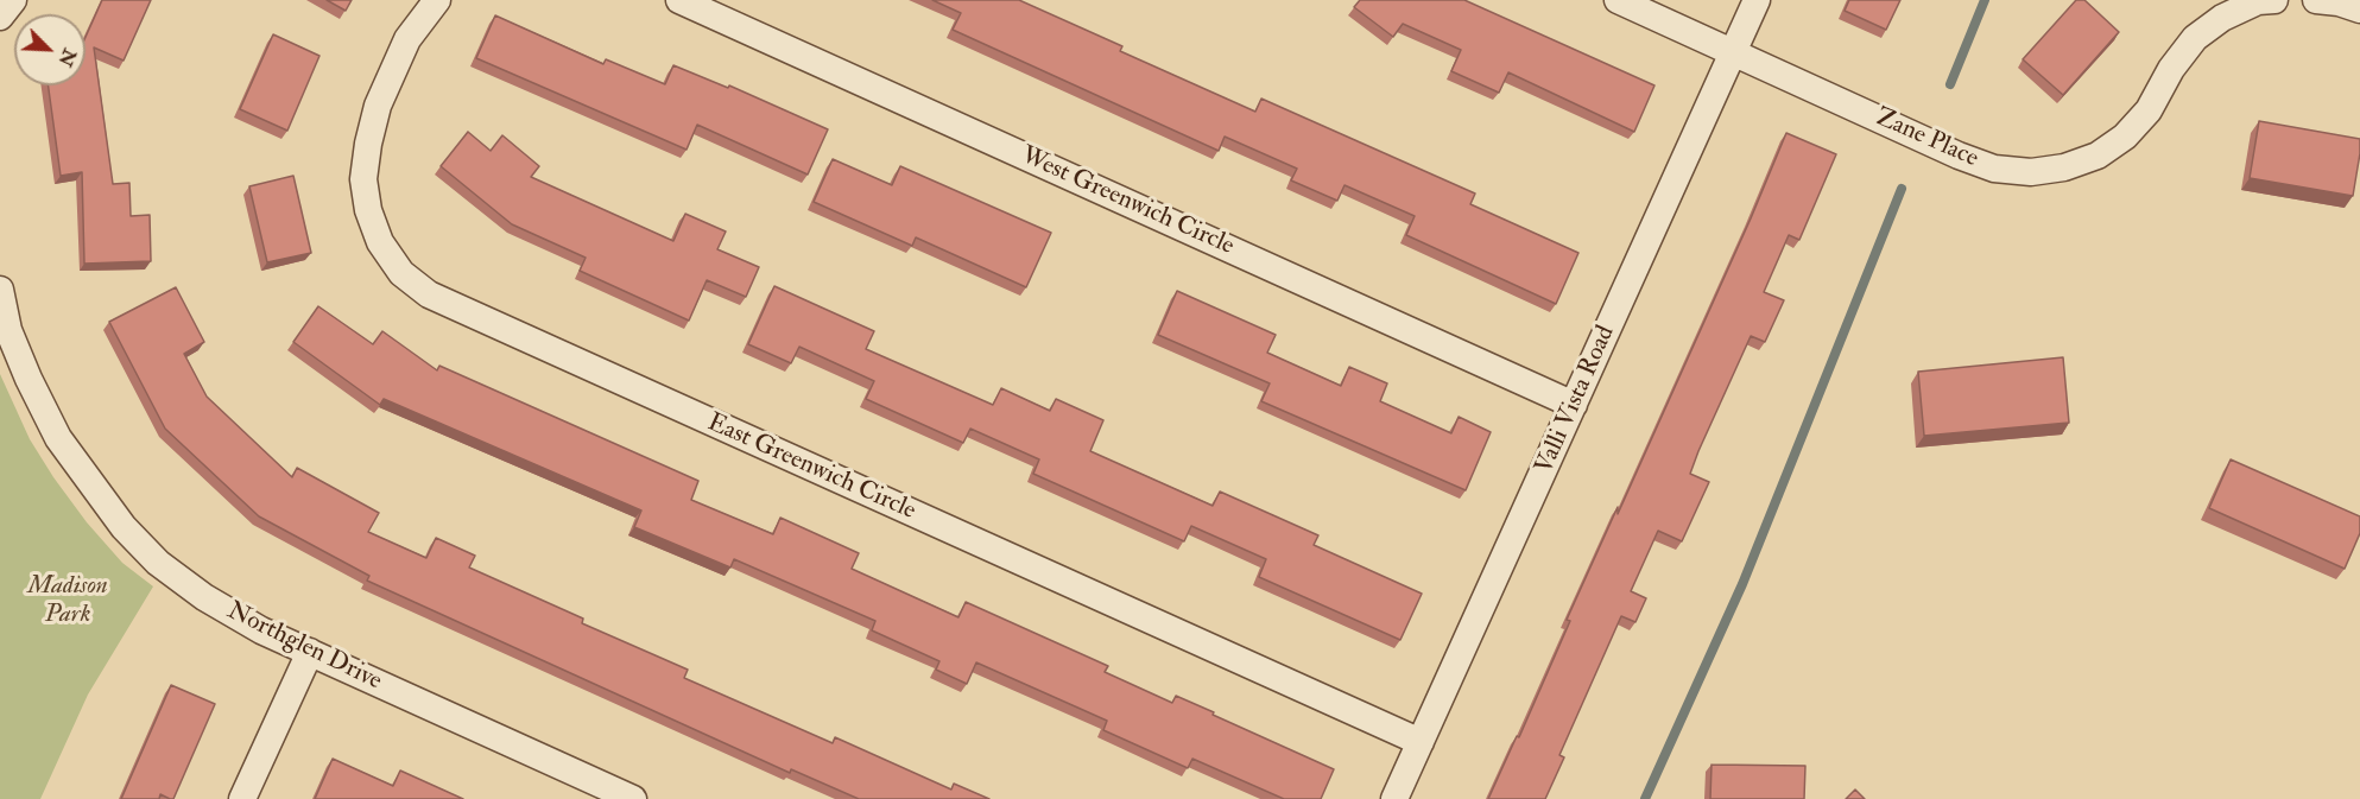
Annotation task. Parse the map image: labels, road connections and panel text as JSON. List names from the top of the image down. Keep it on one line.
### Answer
{"streets":{"street":["Zane Place","West Greenwich Circle","Valli Vista Road","East Greenwich Circle","Northglen Drive"]},"crossings":[["Zane Place","Valli Vista Road"],["West Greenwich Circle","Valli Vista Road"],["Valli Vista Road","East Greenwich Circle"]],"parks":["Madison Park"],"north":"bottom right"}
